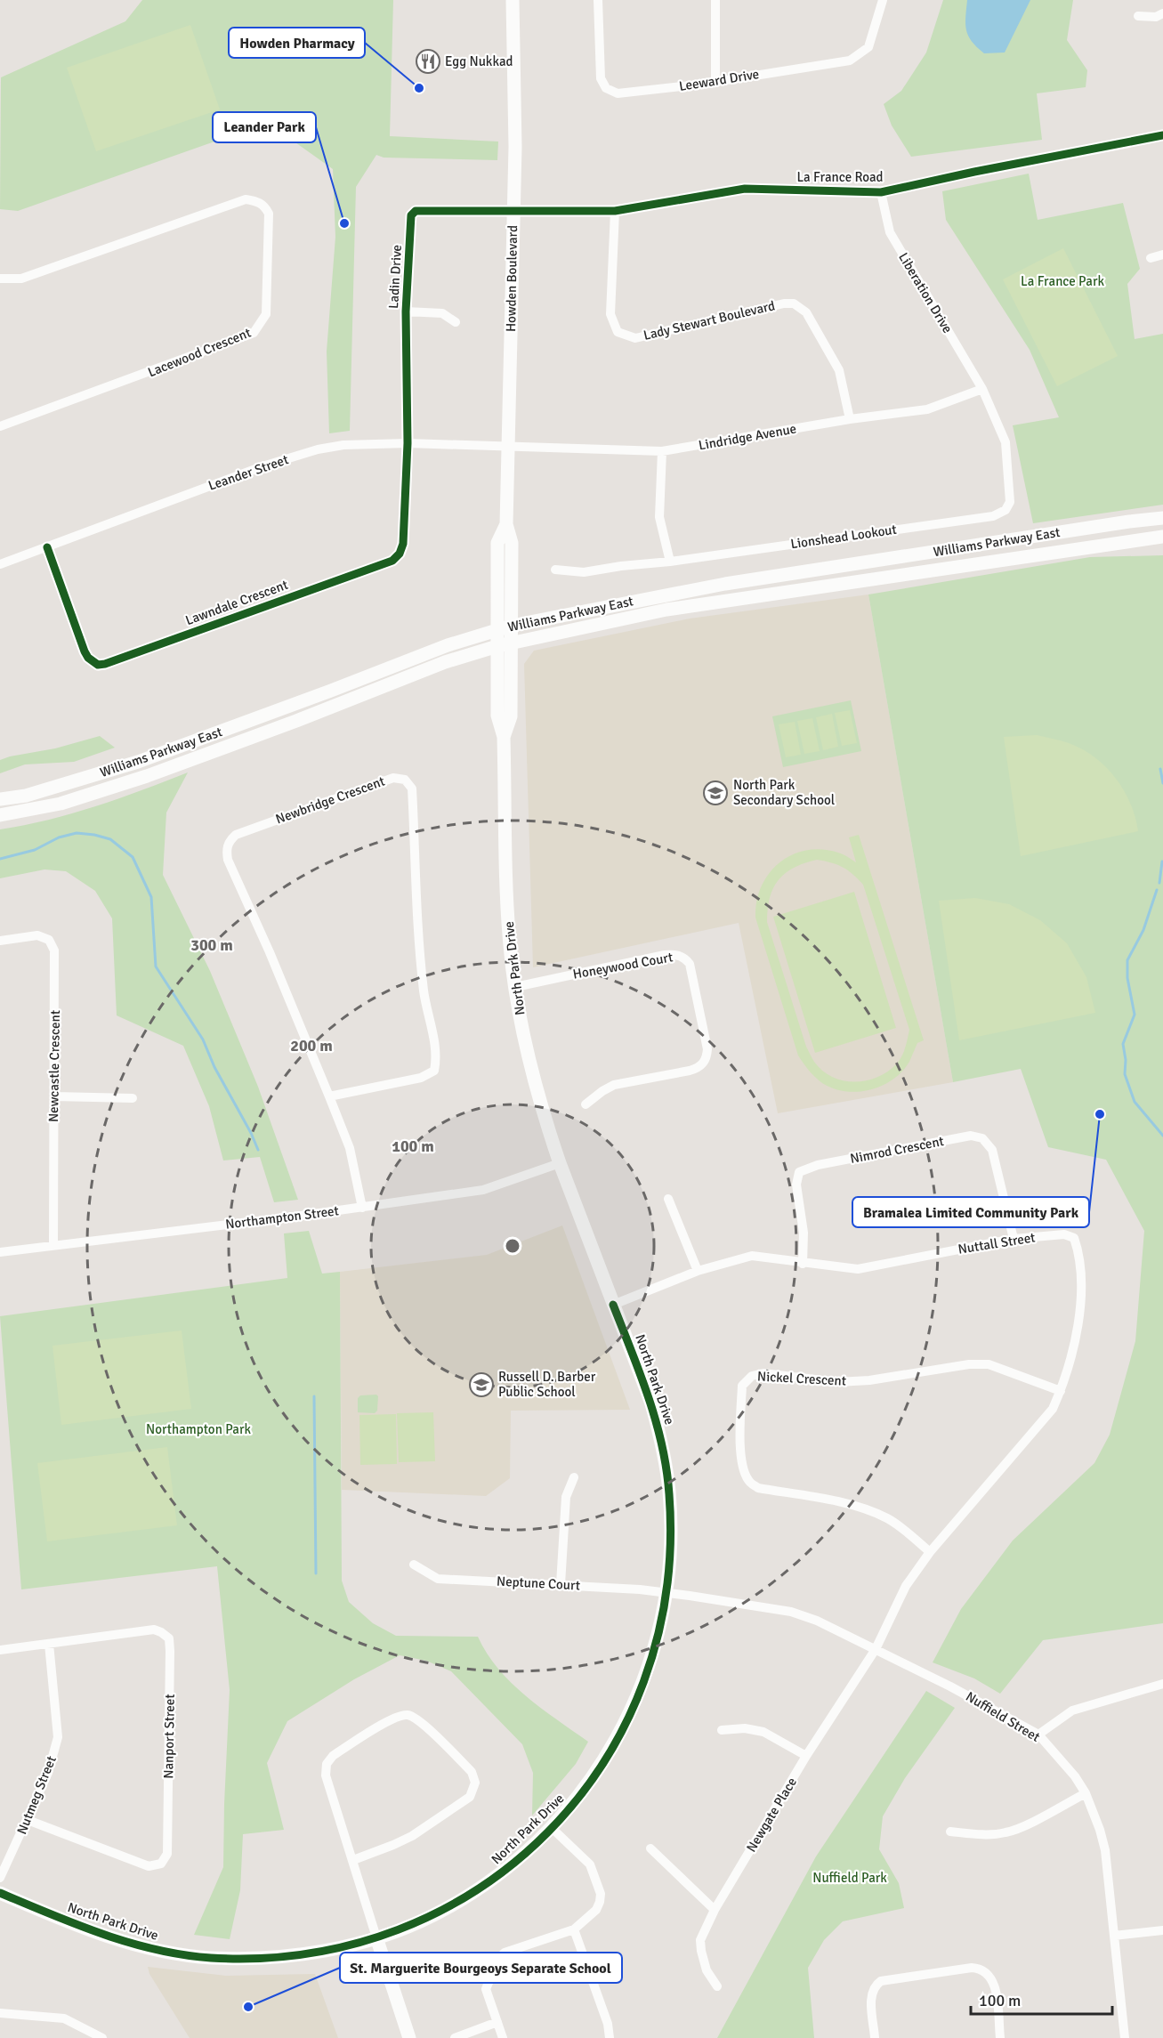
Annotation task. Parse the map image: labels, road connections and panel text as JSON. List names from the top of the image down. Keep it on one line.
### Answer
{"streets":{"main road":["Howden Boulevard","Williams Parkway East","North Park Drive"],"street":["Leeward Drive","La France Road","Ladin Drive","Liberation Drive","Lady Stewart Boulevard","Lacewood Crescent","Lindridge Avenue","Leander Street","Lionshead Lookout","Lawndale Crescent","Newbridge Crescent","Honeywood Court","Newcastle Crescent","Nimrod Crescent","Northampton Street","Nuttall Street","Nickel Crescent","Neptune Court","Nuffield Street","Nanport Street","Nutmeg Street","Newgate Place"]},"crossings":[["La France Road","Ladin Drive"],["La France Road","Howden Boulevard"],["La France Road","Liberation Drive"],["La France Road","Lady Stewart Boulevard"],["Ladin Drive","Howden Boulevard"],["Ladin Drive","Leander Street"],["Ladin Drive","Lawndale Crescent"],["Howden Boulevard","Lindridge Avenue"],["Howden Boulevard","Leander Street"],["Howden Boulevard","Williams Parkway East"],["Howden Boulevard","North Park Drive"],["Liberation Drive","Lindridge Avenue"],["Liberation Drive","Lionshead Lookout"],["Lady Stewart Boulevard","Lindridge Avenue"],["Lindridge Avenue","Leander Street"],["Lindridge Avenue","Lionshead Lookout"],["Leander Street","Lawndale Crescent"],["Williams Parkway East","North Park Drive"],["Newbridge Crescent","Northampton Street"],["Honeywood Court","North Park Drive"],["North Park Drive","Northampton Street"],["North Park Drive","Nuttall Street"],["North Park Drive","Neptune Court"],["North Park Drive","Nuffield Street"],["Newcastle Crescent","Northampton Street"],["Nimrod Crescent","Nuttall Street"],["Nuttall Street","Nickel Crescent"],["Nuttall Street","Nuffield Street"],["Nuttall Street","Newgate Place"],["Neptune Court","Nuffield Street"],["Nuffield Street","Newgate Place"],["Nanport Street","Nutmeg Street"]],"parks":["La France Park","Northampton Park","Nuffield Park"],"places":{"restaurant":["Egg Nukkad"],"other":["Howden Pharmacy","Leander Park","Bramalea Limited Community Park","St. Marguerite Bourgeoys Separate School"],"school or university":["North Park Secondary School","Russell D. Barber Public School"]},"scale_bar":"100 m","rings":["300 m","200 m","100 m"]}
